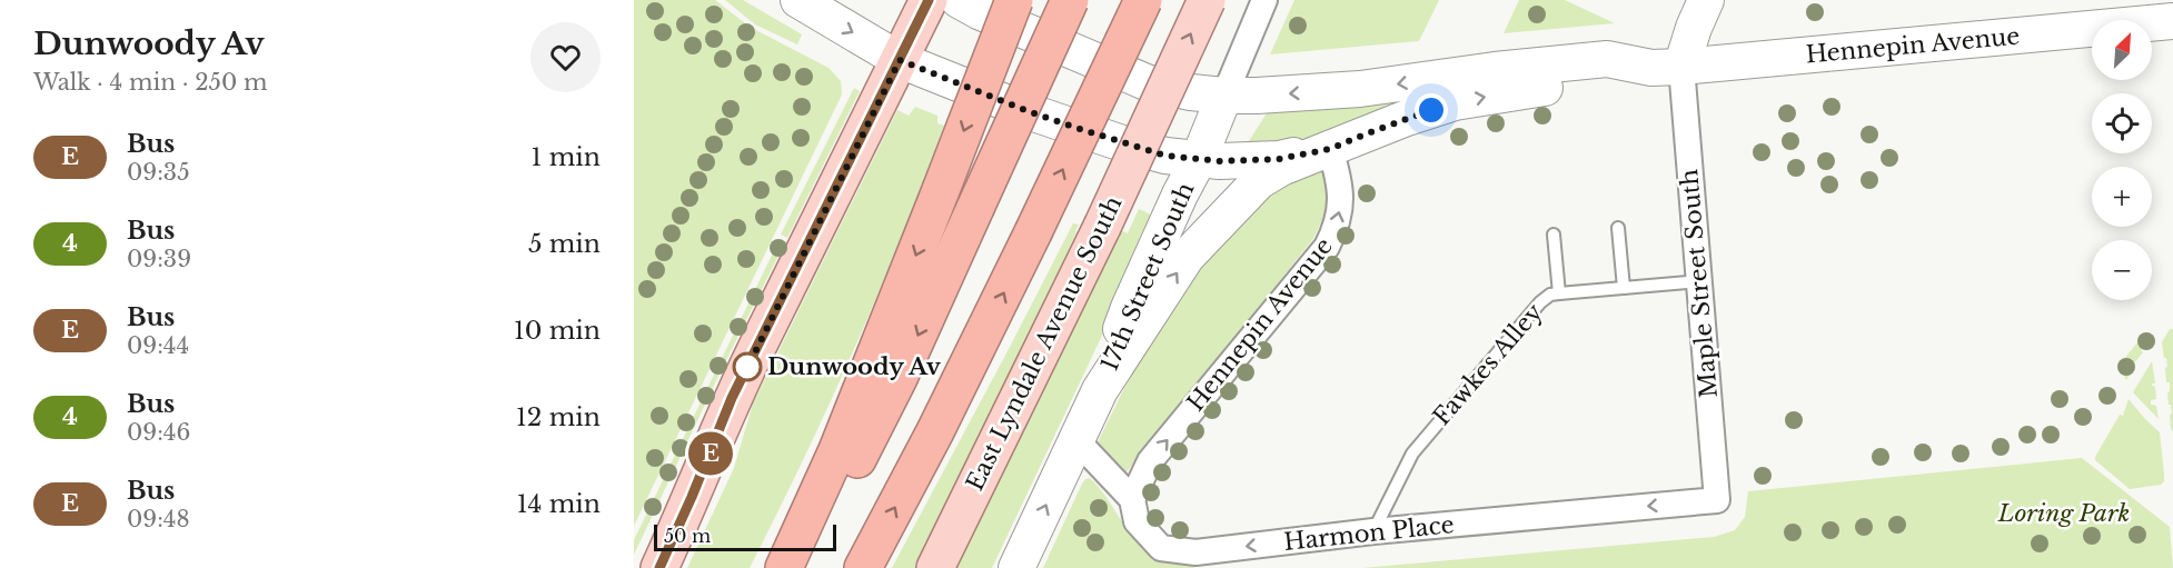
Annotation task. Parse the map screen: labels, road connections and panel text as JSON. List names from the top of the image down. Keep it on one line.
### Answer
{"streets":{"main road":["Hennepin Avenue","17th Street South","East Lyndale Avenue South"],"street":["Maple Street South","Harmon Place"],"lane":["Fawkes Alley"]},"crossings":[["Hennepin Avenue","17th Street South"],["Hennepin Avenue","Maple Street South"],["Hennepin Avenue","Harmon Place"],["Maple Street South","Fawkes Alley"],["Maple Street South","Harmon Place"],["Fawkes Alley","Harmon Place"]],"one_way":["Harmon Place"],"parks":["Loring Park"],"places":["Dunwoody Av"],"lines":["bus line E"],"scale_bar":"50 m","north":"top right","page":{"heading":["Dunwoody Av","Walk · 4 min · 250 m"],"on_map":"E","map_buttons":["+","−"],"list":[{"mark":"E","name":"Bus","note":"09:35","value":"1 min"},{"mark":"4","name":"Bus","note":"09:39","value":"5 min"},{"mark":"E","name":"Bus","note":"09:44","value":"10 min"},{"mark":"4","name":"Bus","note":"09:46","value":"12 min"},{"mark":"E","name":"Bus","note":"09:48","value":"14 min"}],"scale":"50 m"}}
